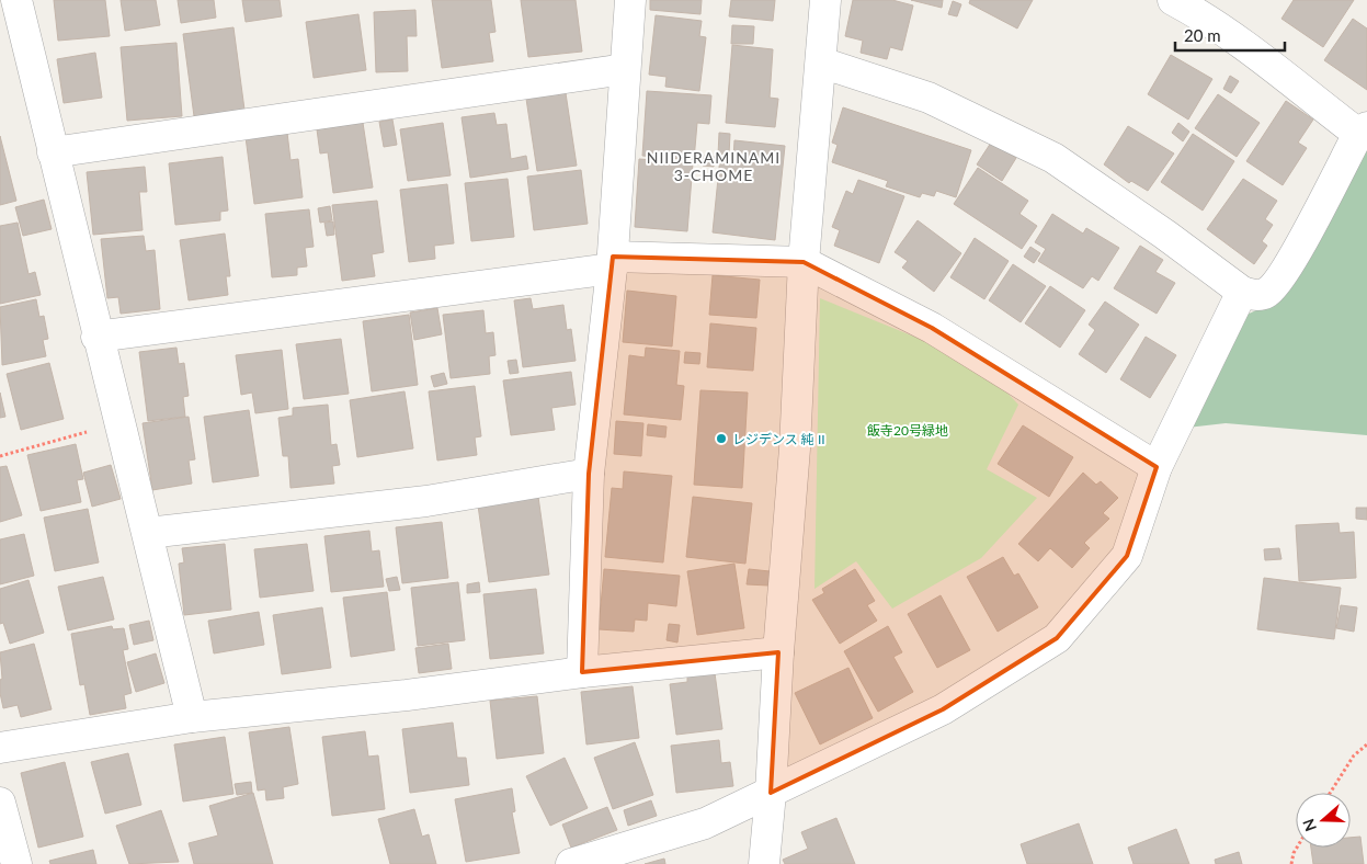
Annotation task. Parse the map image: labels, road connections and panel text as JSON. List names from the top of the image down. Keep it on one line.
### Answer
{"districts":["NIIDERAMINAMI 3-CHOME"],"parks":["飯寺20号緑地"],"places":["レジデンス 純 II"],"scale_bar":"20 m","north":"left"}
